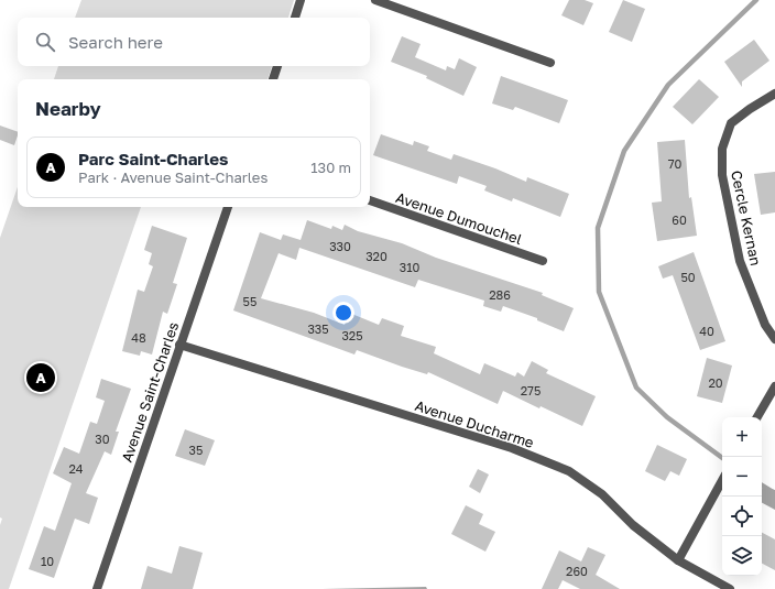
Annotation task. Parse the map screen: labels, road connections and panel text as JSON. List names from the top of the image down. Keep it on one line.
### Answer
{"streets":{"street":["Avenue Dumouchel","Cercle Kernan","Avenue Saint-Charles","Avenue Ducharme"]},"crossings":[["Avenue Saint-Charles","Avenue Ducharme"]],"house_numbers":["70","60","330","320","310","50","286","55","335","40","325","48","20","275","30","35","24","10","260"],"page":{"search":"Search here","heading":"Nearby","list":[{"mark":"A","name":"Parc Saint-Charles","note":"Park · Avenue Saint-Charles","value":"130 m"}],"pins":"A","map_buttons":["+","−"]}}
